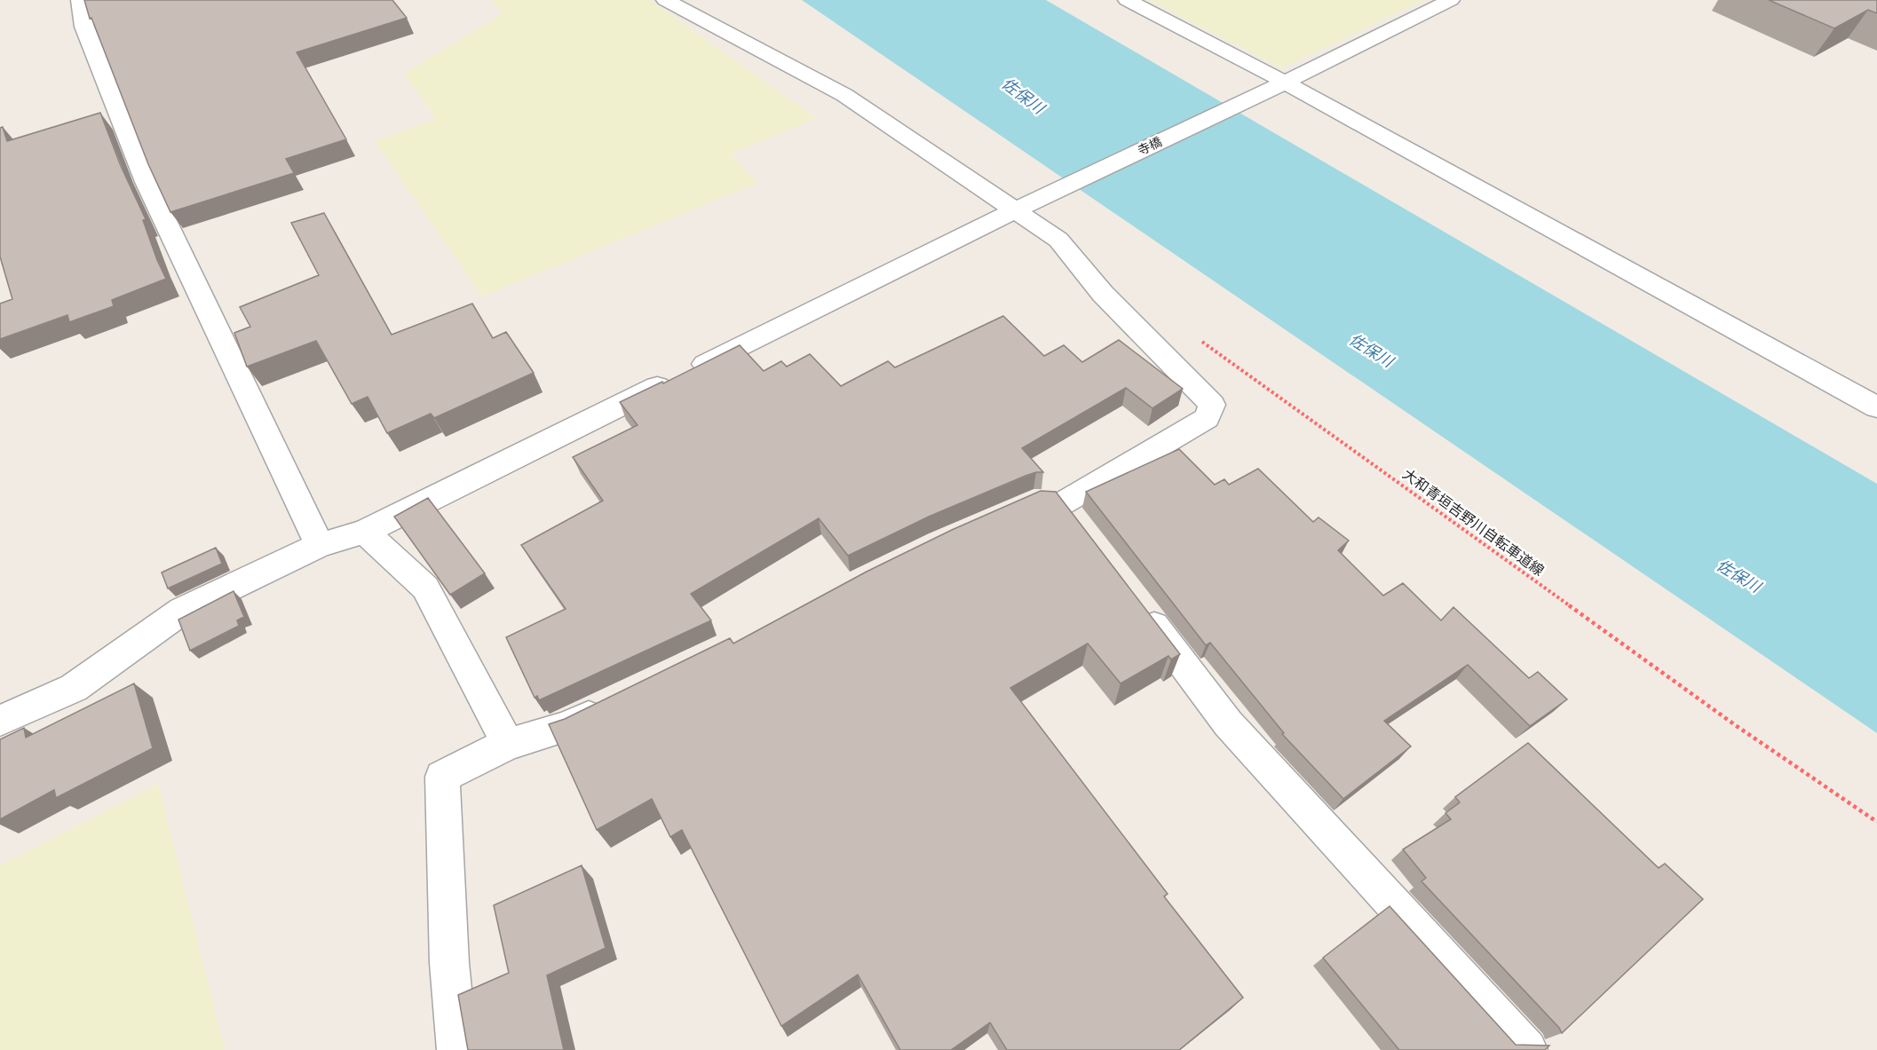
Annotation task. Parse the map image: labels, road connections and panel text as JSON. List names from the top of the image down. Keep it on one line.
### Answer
{"streets":{"street":["寺橋"],"path":["大和青垣吉野川自転車道線"]},"water":["佐保川"]}
